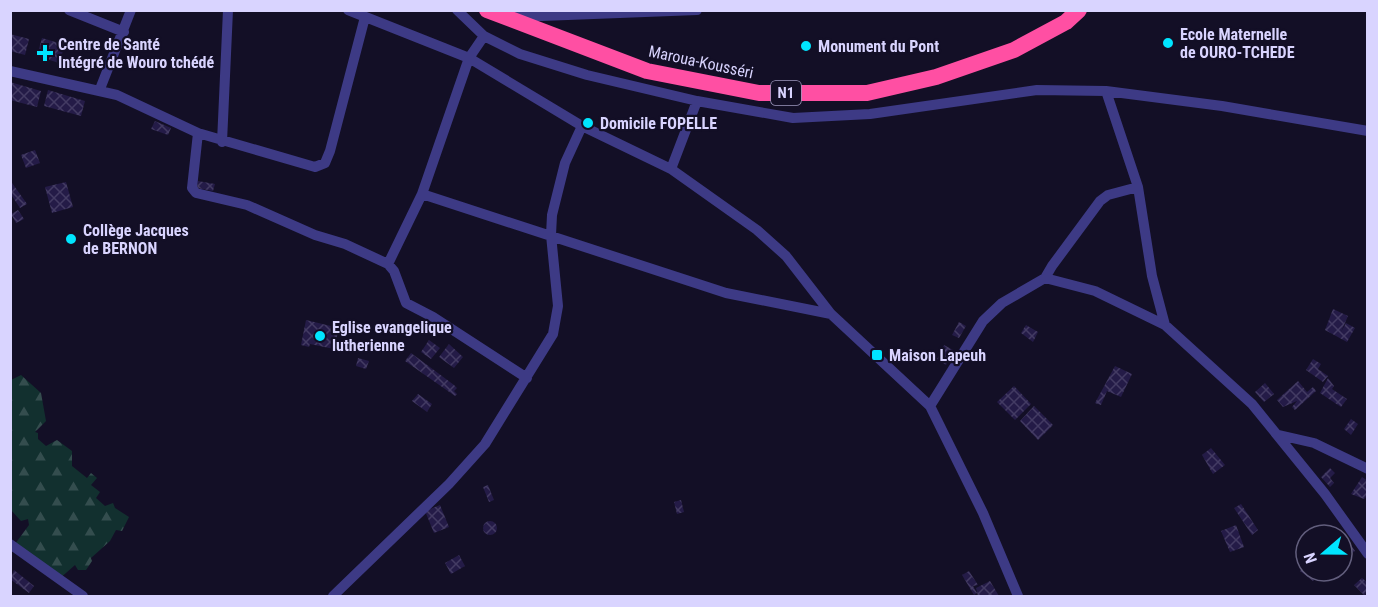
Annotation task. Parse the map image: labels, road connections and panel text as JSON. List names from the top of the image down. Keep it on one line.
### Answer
{"streets":{"highway":["Maroua-Kousséri","N1"]},"places":{"other":["Ecole Maternelle de OURO-TCHEDE","Monument du Pont","Domicile FOPELLE","Collège Jacques de BERNON","Eglise evangelique lutherienne"],"health":["Centre de Santé Intégré de Wouro tchédé"],"transit":["Maison Lapeuh"]},"north":"left"}
